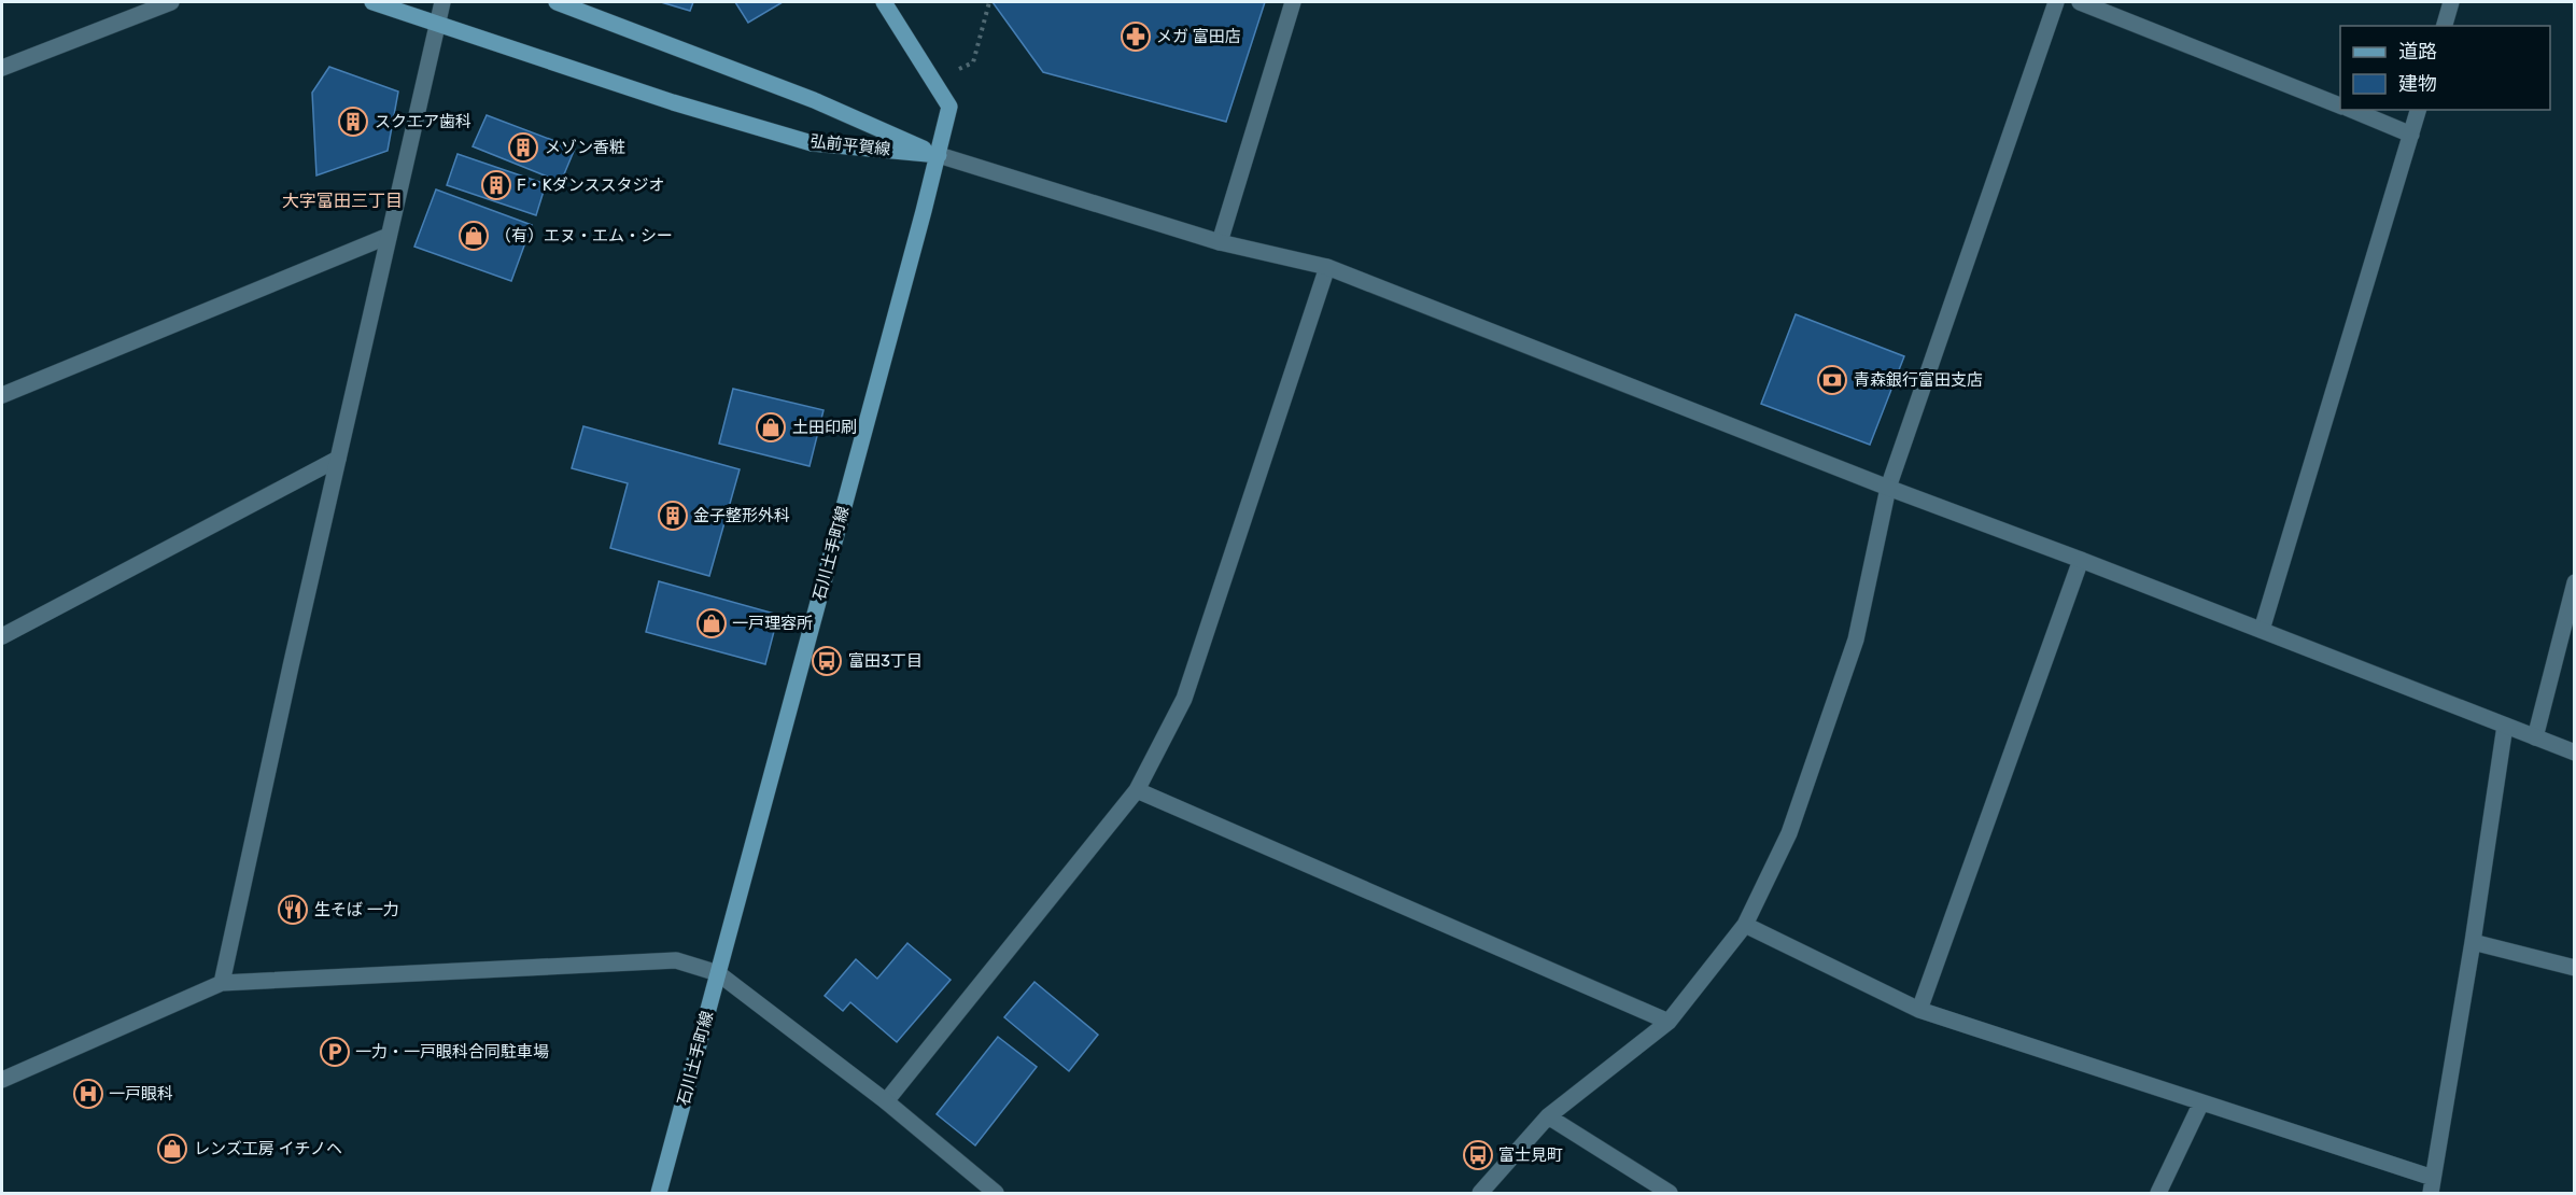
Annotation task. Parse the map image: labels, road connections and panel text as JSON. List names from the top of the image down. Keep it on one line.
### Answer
{"streets":{"main road":["弘前平賀線","石川土手町線"]},"crossings":[["弘前平賀線","石川土手町線"]],"districts":["大字富田三丁目"],"places":{"pharmacy":["メガ 富田店"],"building":["スクエア歯科","メゾン香粧","F・Kダンススタジオ","金子整形外科"],"shop":["（有）エヌ・エム・シー","土田印刷","一戸理容所","レンズ工房 イチノヘ"],"bank":["青森銀行富田支店"],"bus stop":["富田3丁目","富士見町"],"restaurant":["生そば 一力"],"parking":["一力・一戸眼科合同駐車場"],"hospital":["一戸眼科"]},"legend":["道路","建物"]}
